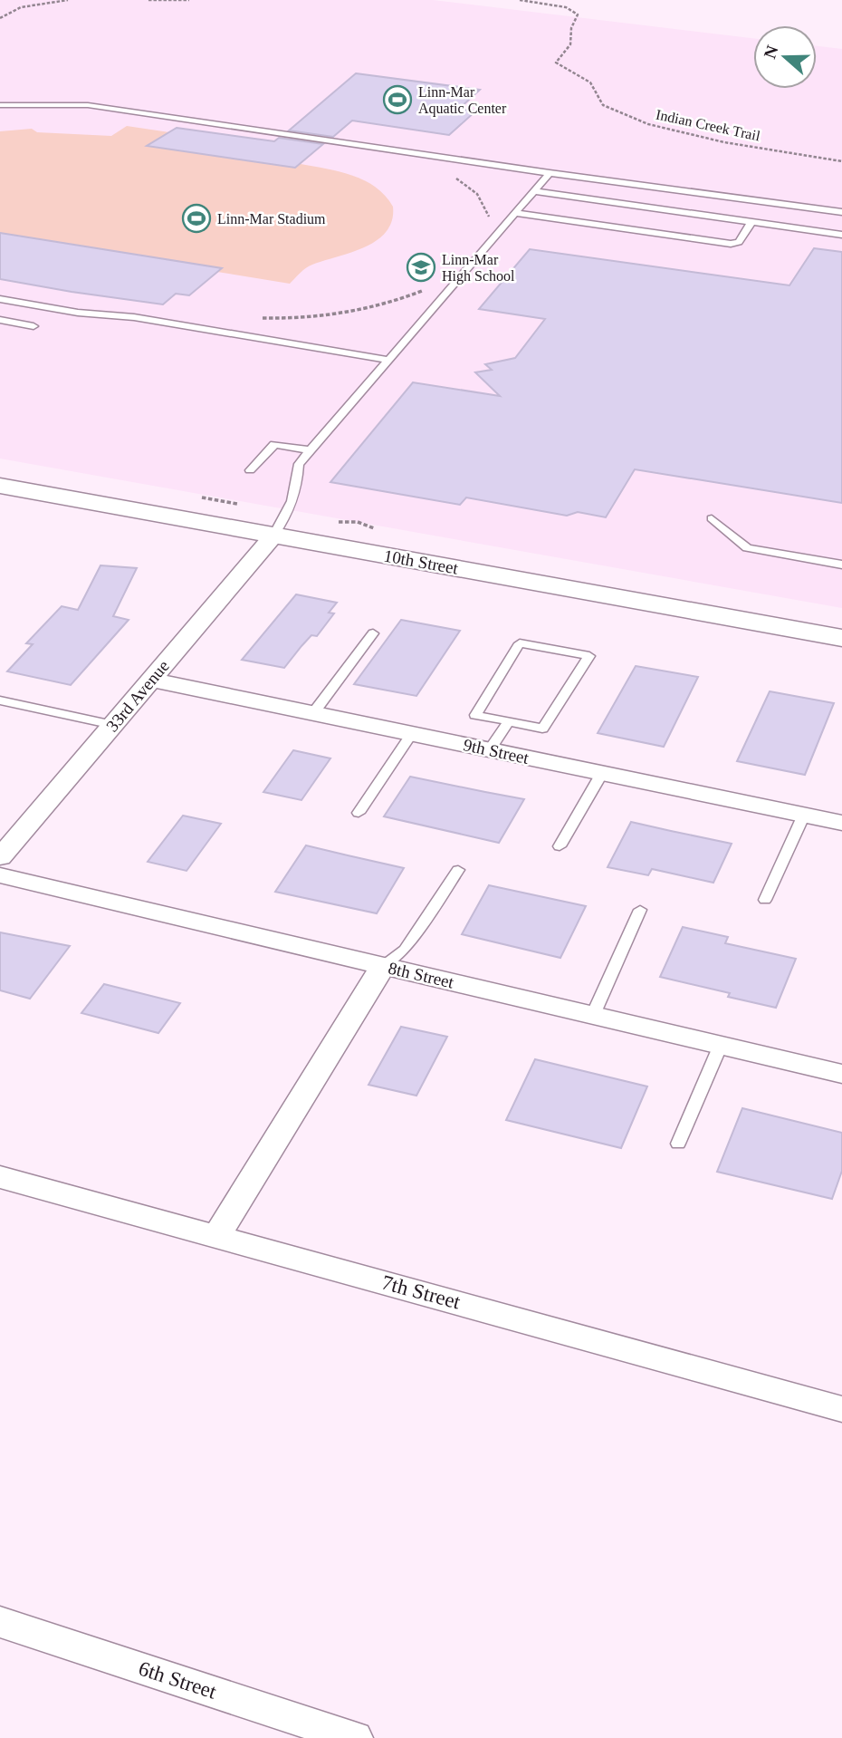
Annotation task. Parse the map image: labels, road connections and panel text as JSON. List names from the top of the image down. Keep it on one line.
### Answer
{"streets":{"street":["10th Street","33rd Avenue","9th Street","8th Street","7th Street","6th Street"],"path":["Indian Creek Trail"]},"crossings":[["10th Street","33rd Avenue"],["33rd Avenue","9th Street"]],"places":{"sports":["Linn-Mar Aquatic Center","Linn-Mar Stadium"],"school or university":["Linn-Mar High School"]},"north":"left"}
